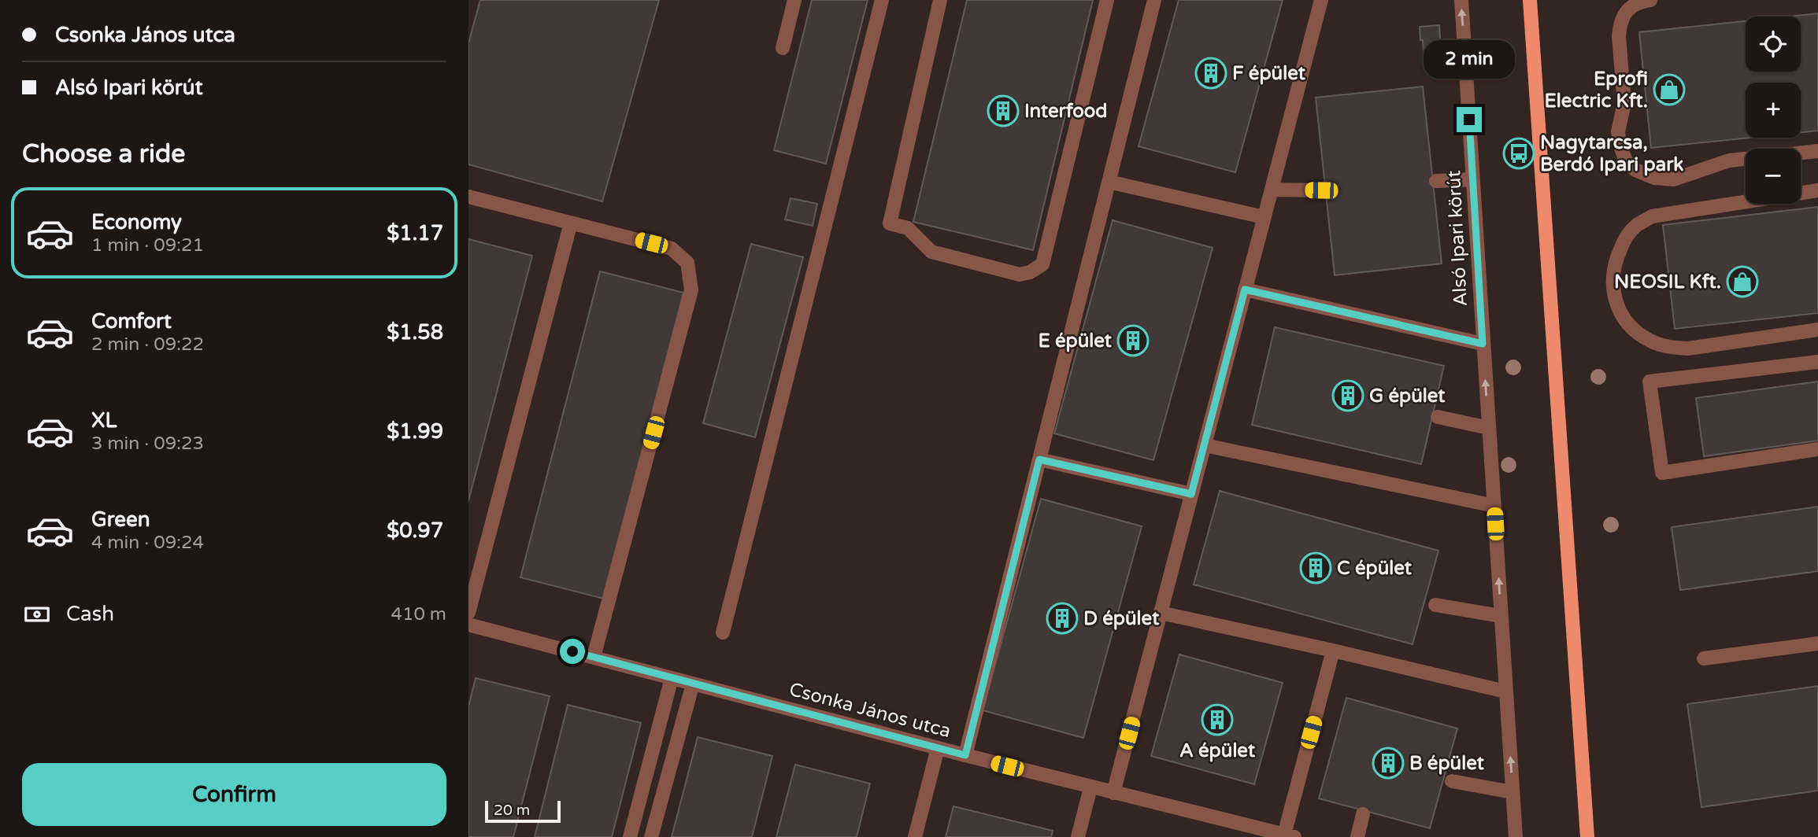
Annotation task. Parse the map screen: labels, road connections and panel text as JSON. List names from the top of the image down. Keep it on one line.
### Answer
{"streets":{"street":["Alsó Ipari körút","Csonka János utca"]},"one_way":["Alsó Ipari körút"],"places":{"building":["F épület","Interfood","E épület","G épület","C épület","D épület","A épület","B épület"],"shop":["Eprofi Electric Kft.","NEOSIL Kft."],"bus stop":["Nagytarcsa, Berdó Ipari park"]},"scale_bar":"20 m","page":{"banner":["Csonka János utca","Alsó Ipari körút"],"map_buttons":["+","−"],"bubble":"2 min","heading":"Choose a ride","list":[{"name":"Economy","note":"1 min · 09:21","value":"$1.17"},{"name":"Comfort","note":"2 min · 09:22","value":"$1.58"},{"name":"XL","note":"3 min · 09:23","value":"$1.99"},{"name":"Green","note":"4 min · 09:24","value":"$0.97"}],"pay":["Cash","410 m"],"buttons":"Confirm","scale":"20 m"}}
